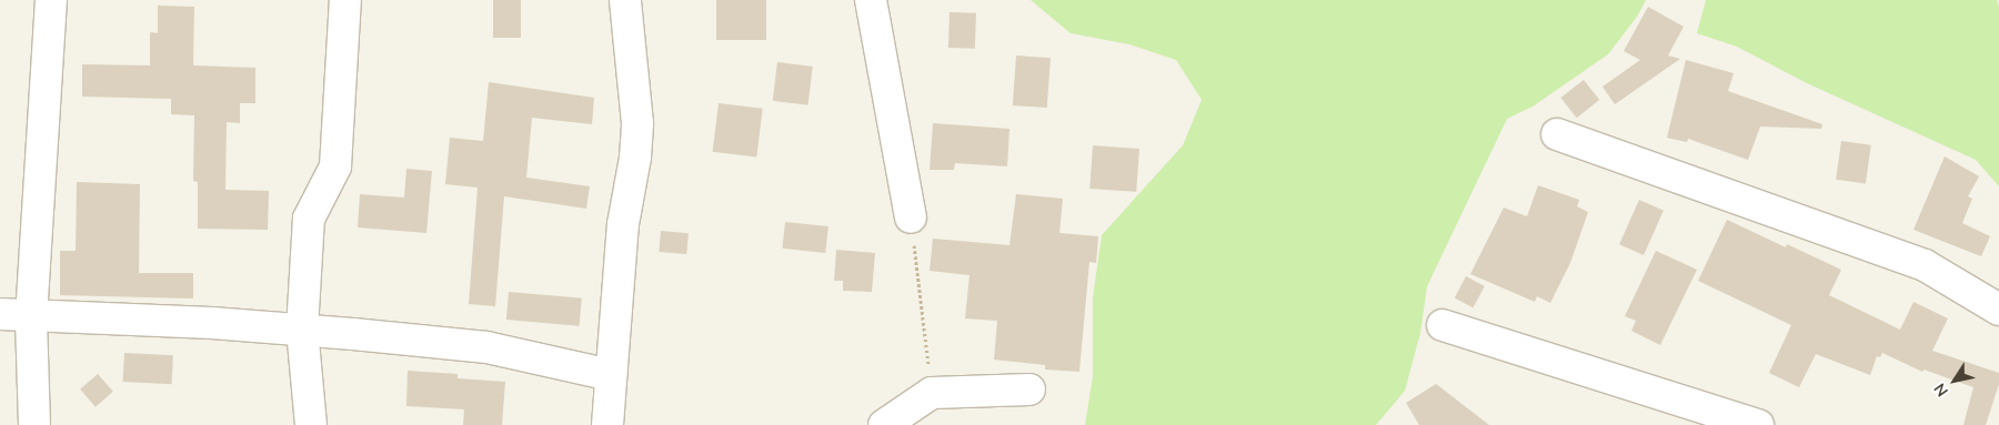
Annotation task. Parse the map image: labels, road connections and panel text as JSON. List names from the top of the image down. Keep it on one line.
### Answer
{"north":"bottom left"}
